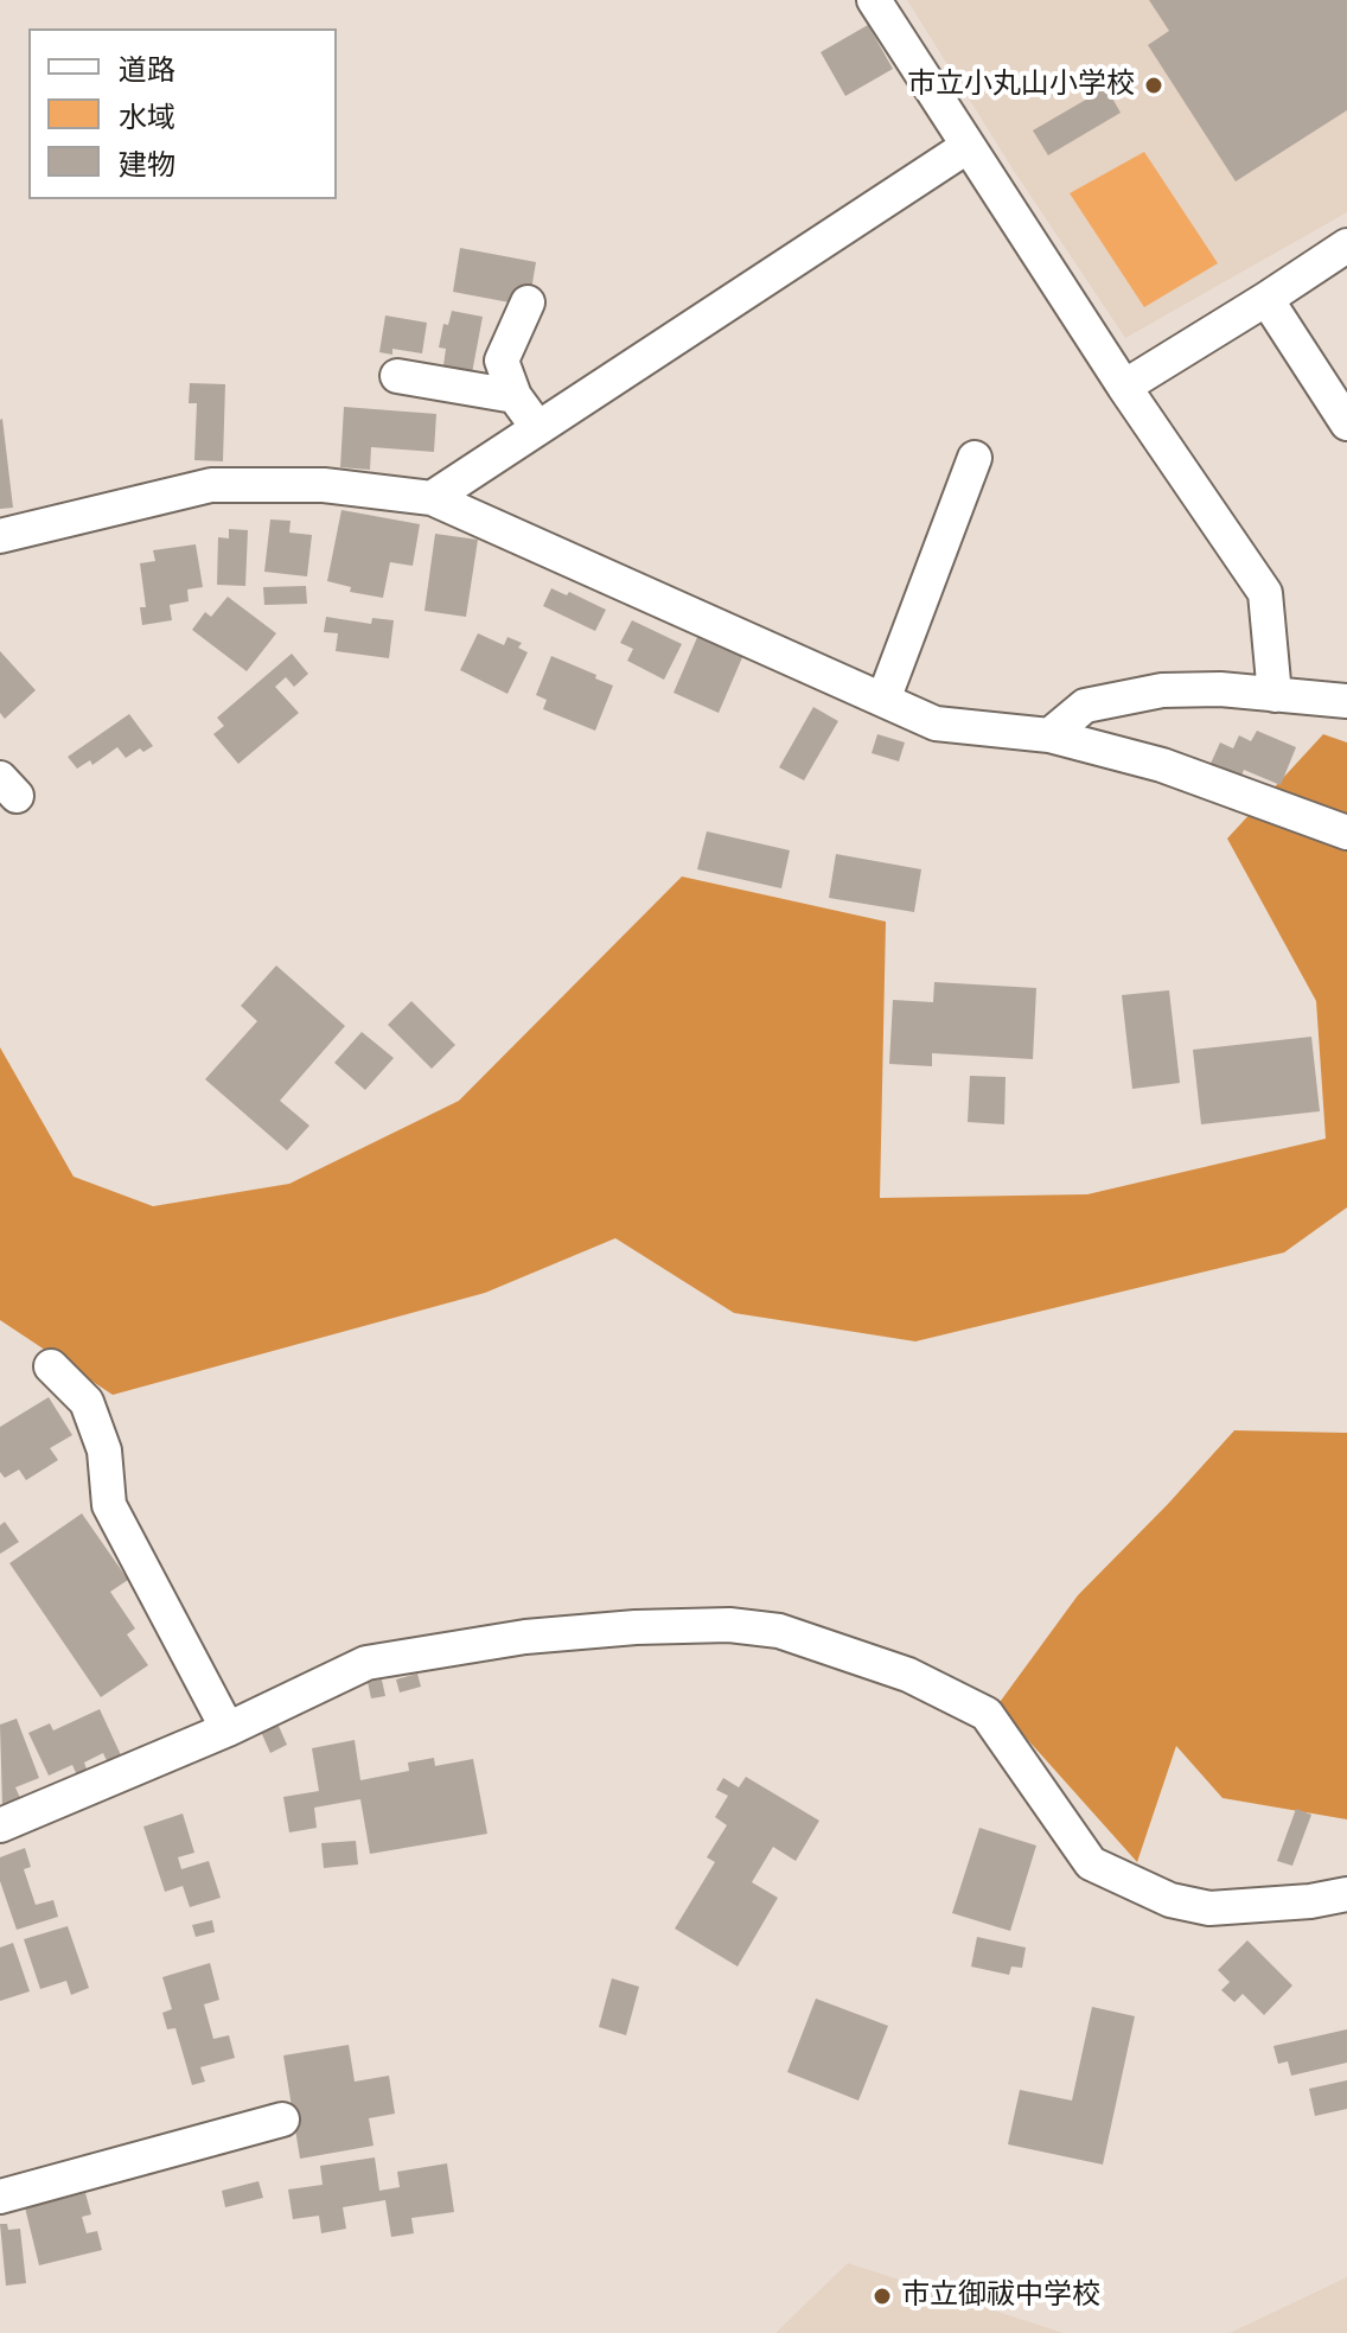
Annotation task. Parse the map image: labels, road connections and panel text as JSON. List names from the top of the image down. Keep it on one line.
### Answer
{"places":["市立小丸山小学校","市立御祓中学校"],"legend":["道路","水域","建物"]}
